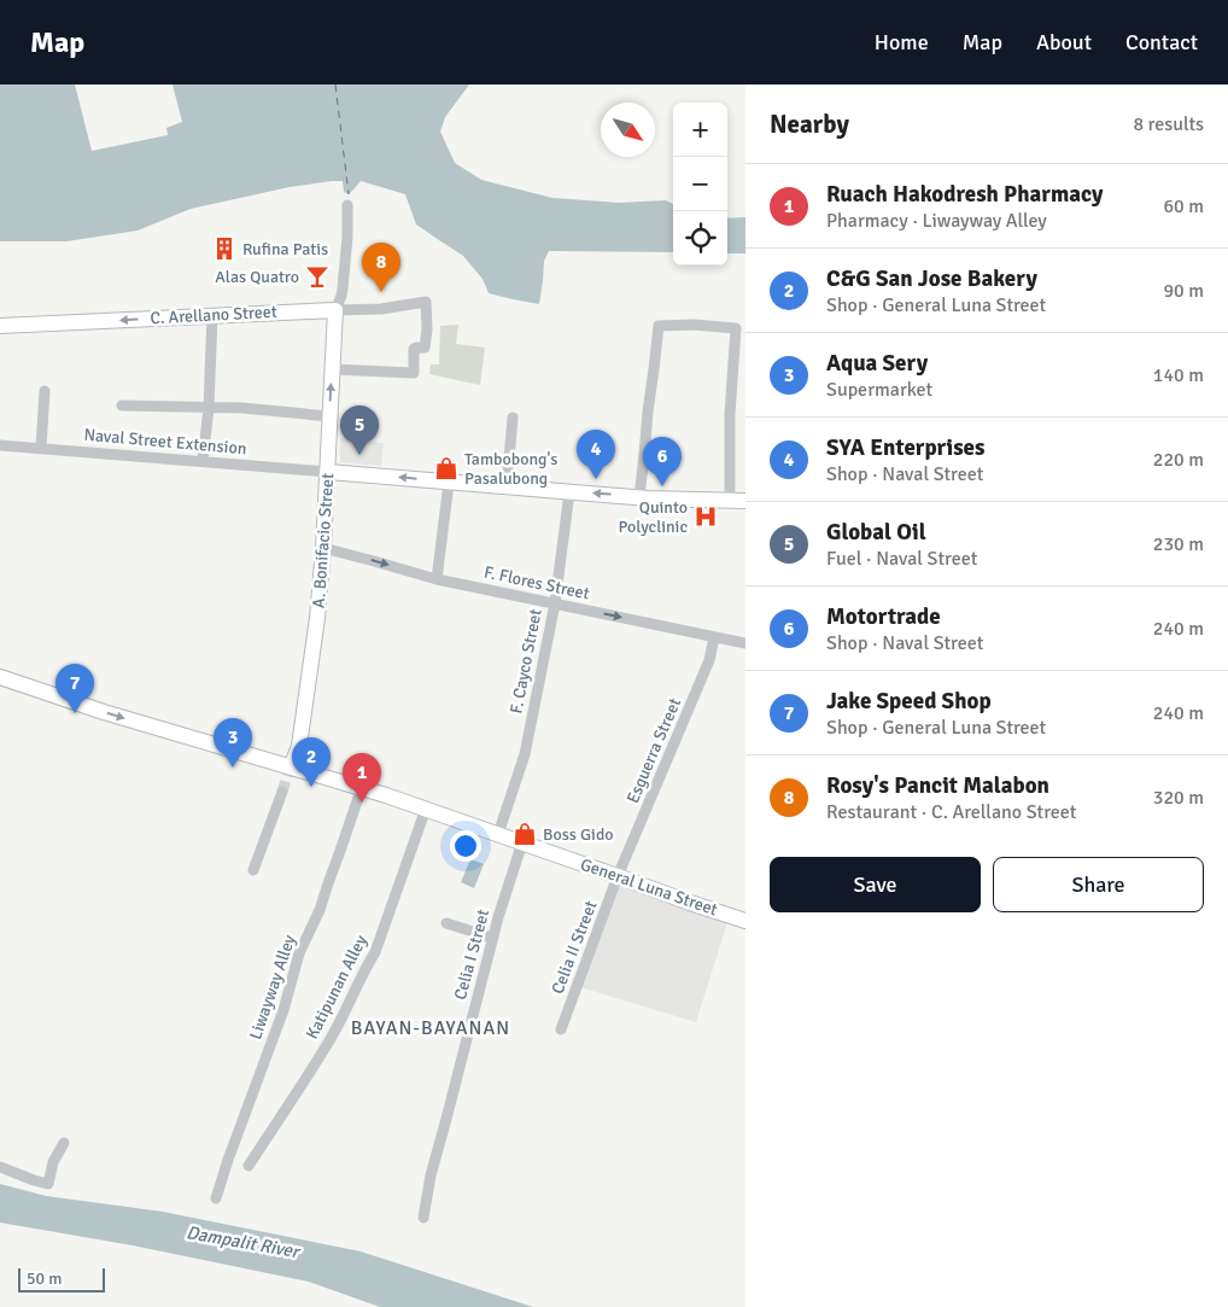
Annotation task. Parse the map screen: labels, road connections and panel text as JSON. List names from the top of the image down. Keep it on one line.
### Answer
{"streets":{"main road":["C. Arellano Street","A. Bonifacio Street","General Luna Street"],"street":["Naval Street Extension","F. Flores Street","F. Cayco Street","Esguerra Street","Celia II Street","Celia I Street","Liwayway Alley","Katipunan Alley"]},"crossings":[["C. Arellano Street","A. Bonifacio Street"],["Naval Street Extension","A. Bonifacio Street"],["A. Bonifacio Street","F. Flores Street"],["A. Bonifacio Street","General Luna Street"],["F. Flores Street","F. Cayco Street"],["F. Flores Street","Esguerra Street"],["F. Cayco Street","General Luna Street"],["Esguerra Street","General Luna Street"],["Esguerra Street","Celia II Street"],["General Luna Street","Celia II Street"],["General Luna Street","Celia I Street"],["General Luna Street","Liwayway Alley"],["General Luna Street","Katipunan Alley"]],"one_way":["F. Flores Street","General Luna Street"],"districts":["BAYAN-BAYANAN"],"water":["Dampalit River"],"places":{"building":["Rufina Patis"],"bar":["Alas Quatro"],"shop":["Tambobong's Pasalubong","Boss Gido"],"hospital":["Quinto Polyclinic"]},"scale_bar":"50 m","north":"bottom right","page":{"header":"Map","nav":["Home","Map","About","Contact"],"heading":["Nearby","8 results"],"map_buttons":["+","−"],"list":[{"mark":"1","name":"Ruach Hakodresh Pharmacy","note":"Pharmacy · Liwayway Alley","value":"60 m"},{"mark":"2","name":"C&G San Jose Bakery","note":"Shop · General Luna Street","value":"90 m"},{"mark":"3","name":"Aqua Sery","note":"Supermarket","value":"140 m"},{"mark":"4","name":"SYA Enterprises","note":"Shop · Naval Street","value":"220 m"},{"mark":"5","name":"Global Oil","note":"Fuel · Naval Street","value":"230 m"},{"mark":"6","name":"Motortrade","note":"Shop · Naval Street","value":"240 m"},{"mark":"7","name":"Jake Speed Shop","note":"Shop · General Luna Street","value":"240 m"},{"mark":"8","name":"Rosy's Pancit Malabon","note":"Restaurant · C. Arellano Street","value":"320 m"}],"pins":["8","5","4","6","7","3","2","1"],"buttons":["Save","Share"],"scale":"50 m"}}
